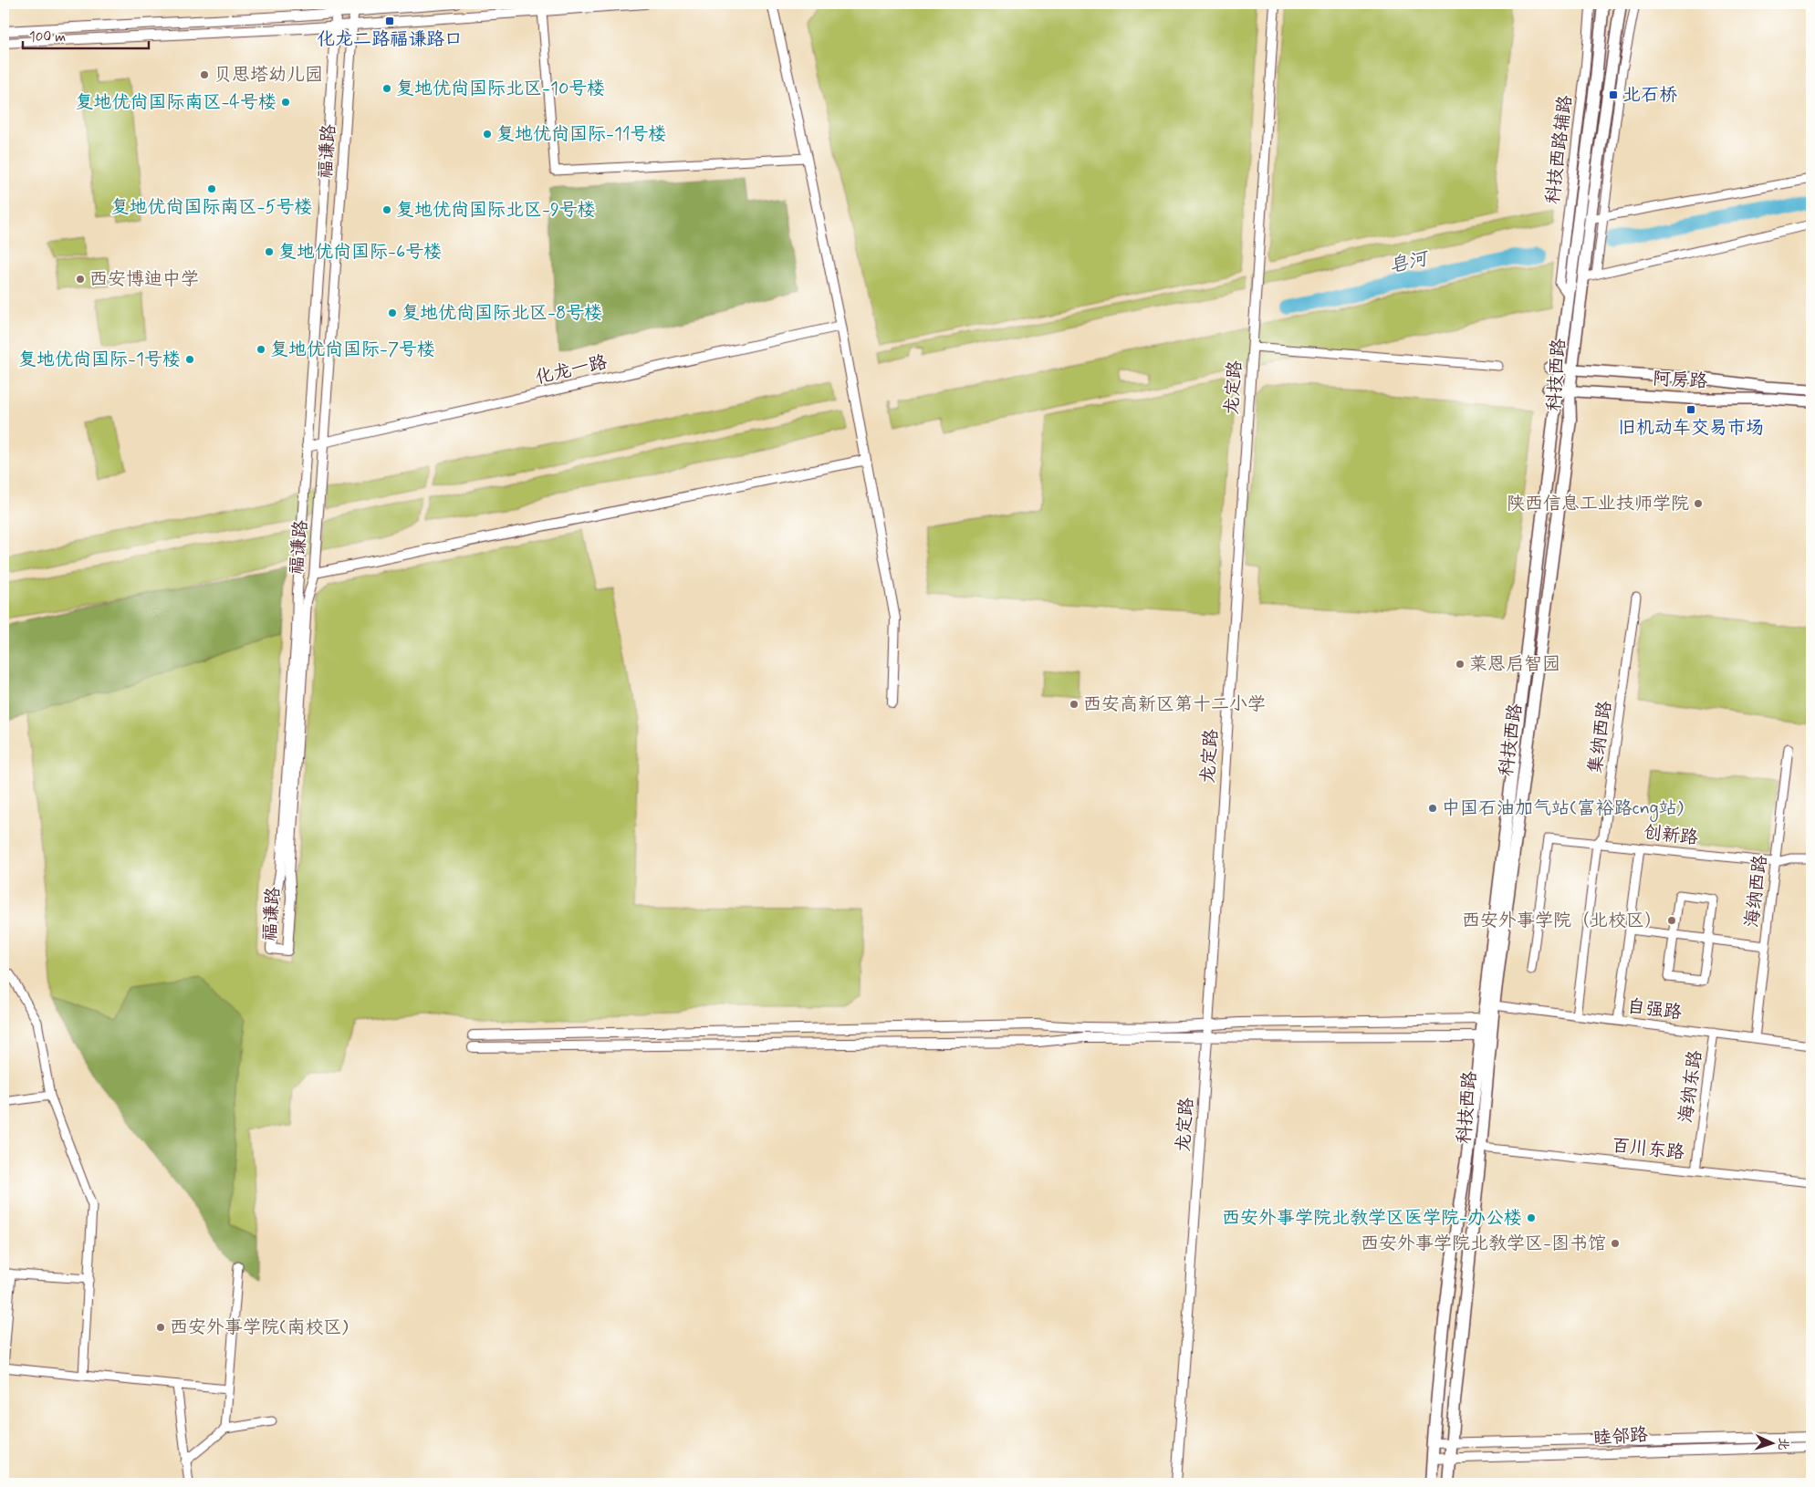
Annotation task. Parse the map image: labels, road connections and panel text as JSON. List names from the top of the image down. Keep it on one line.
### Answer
{"streets":{"main road":["科技西路","阿房路"],"street":["科技西路辅路","福谦路","化龙一路","龙定路","集纳西路","创新路","海纳西路","自强路","海纳东路","百川东路","睦邻路"]},"crossings":[["科技西路辅路","科技西路"],["福谦路","化龙一路"],["科技西路","阿房路"],["科技西路","自强路"],["科技西路","百川东路"],["科技西路","睦邻路"],["集纳西路","创新路"],["集纳西路","自强路"],["创新路","海纳西路"],["海纳西路","自强路"],["自强路","海纳东路"],["海纳东路","百川东路"]],"water":["皂河"],"places":{"transit":["化龙二路福谦路口","北石桥","旧机动车交易市场"],"other":["贝思塔幼儿园","复地优尚国际北区-10号楼","复地优尚国际南区-4号楼","复地优尚国际-11号楼","复地优尚国际南区-5号楼","复地优尚国际北区-9号楼","复地优尚国际-6号楼","西安博迪中学","复地优尚国际北区-8号楼","复地优尚国际-7号楼","复地优尚国际-1号楼","陕西信息工业技师学院","莱恩启智园","西安高新区第十二小学","中国石油加气站(富裕路cng站)","西安外事学院（北校区）","西安外事学院北教学区医学院-办公楼","西安外事学院北教学区-图书馆","西安外事学院(南校区)"]},"scale_bar":"100 m","north":"right"}
